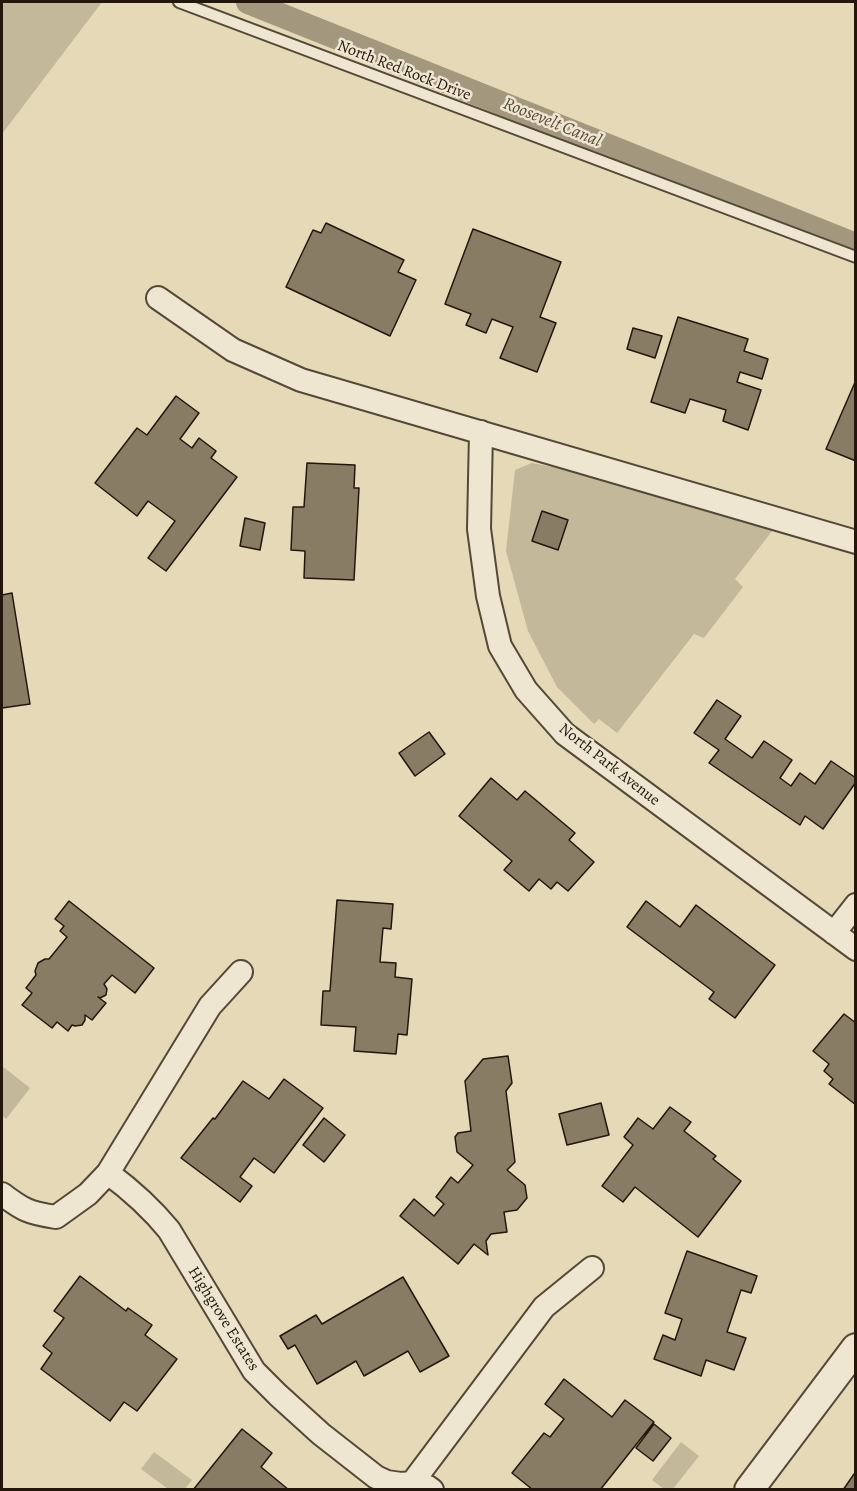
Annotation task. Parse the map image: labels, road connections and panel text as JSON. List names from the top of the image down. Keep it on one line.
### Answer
{"streets":{"street":["North Park Avenue","Highgrove Estates"],"lane":["North Red Rock Drive"]},"water":["Roosevelt Canal"]}
